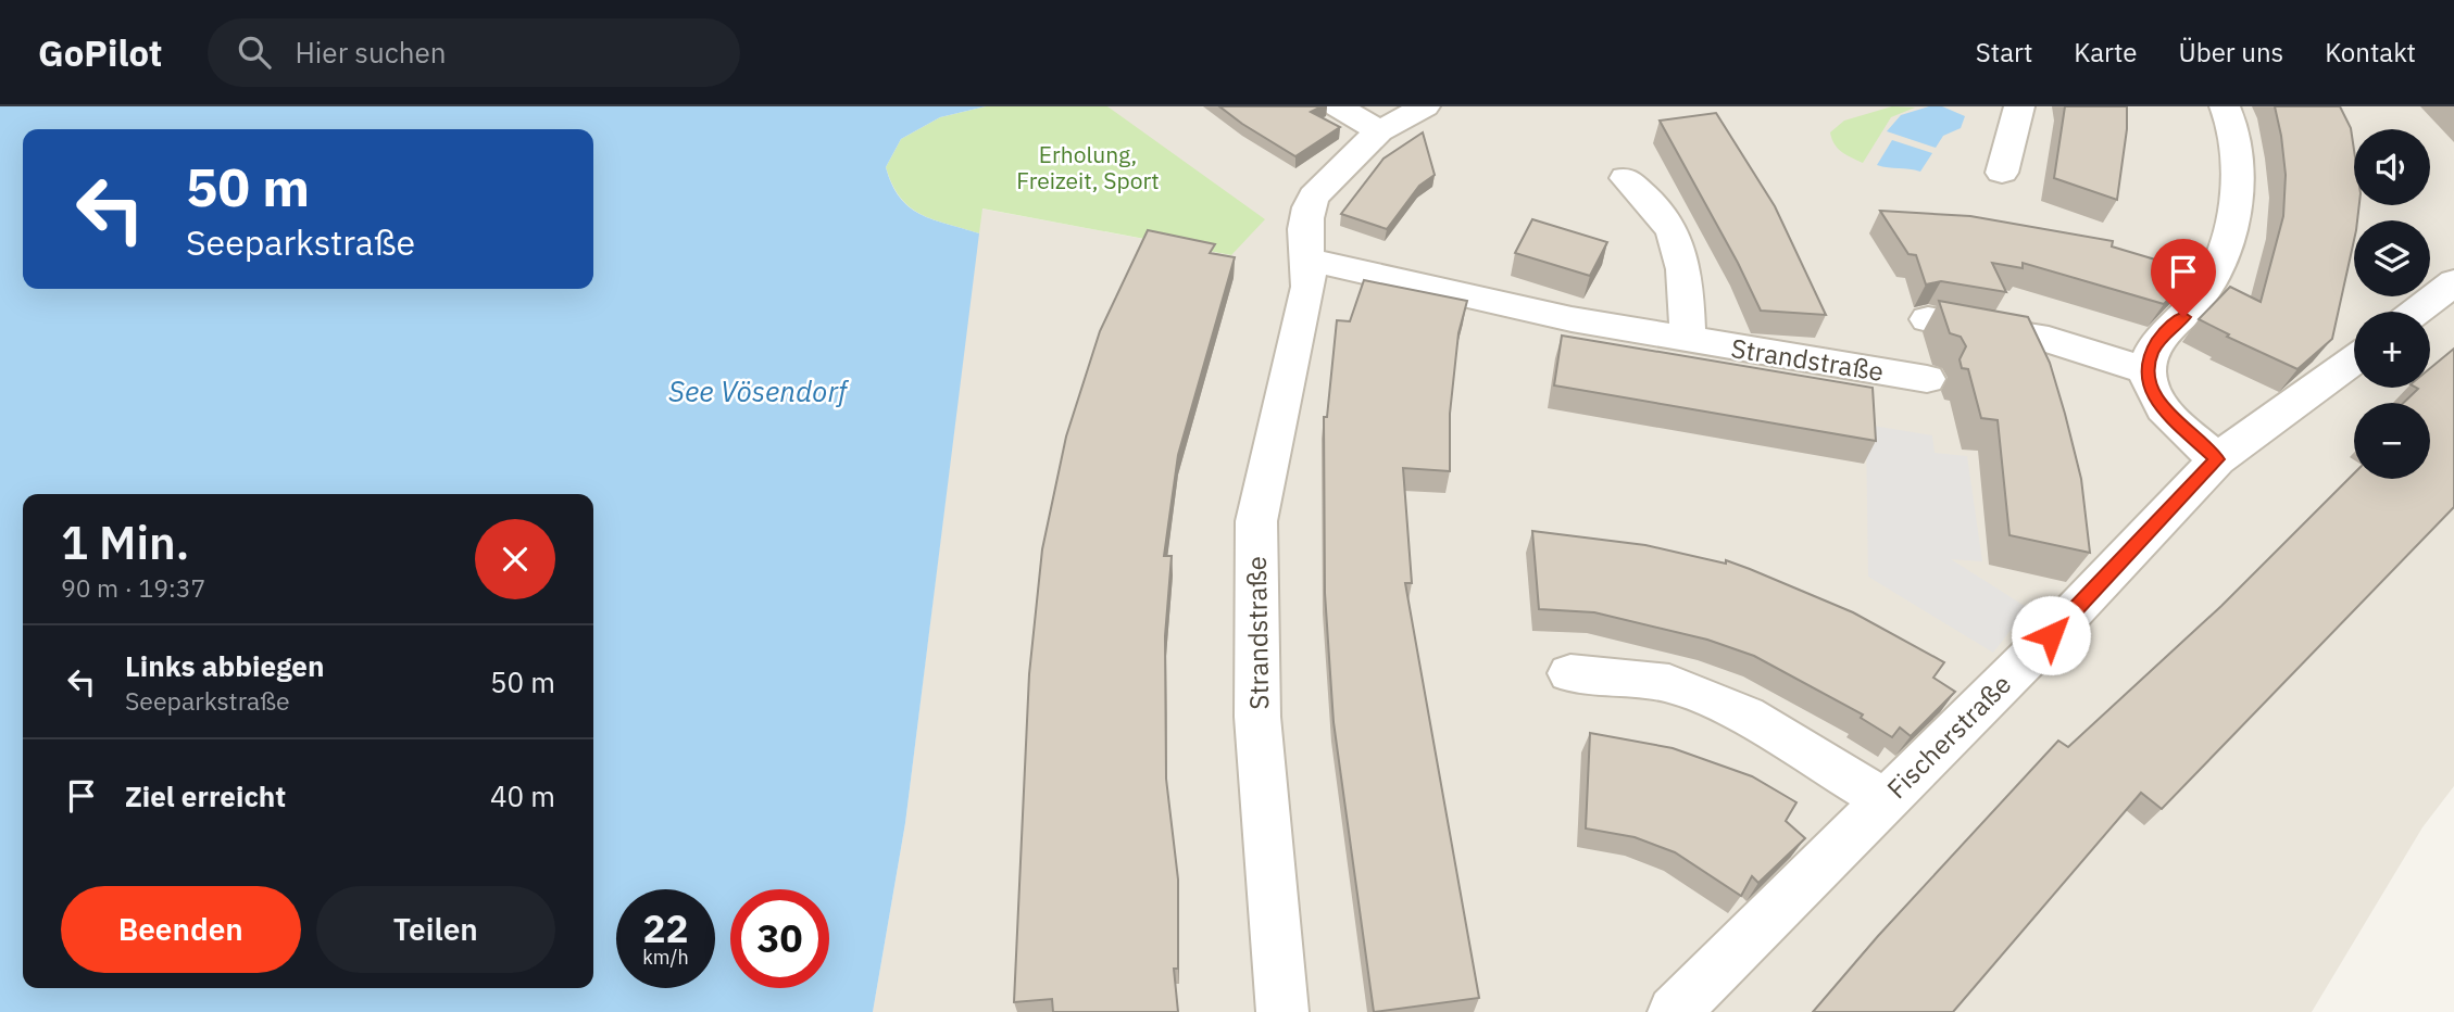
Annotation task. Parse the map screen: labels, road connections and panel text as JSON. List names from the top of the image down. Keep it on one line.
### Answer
{"streets":{"street":["Strandstraße","Fischerstraße"]},"water":["See Vösendorf"],"parks":["Erholung, Freizeit, Sport"],"page":{"header":"GoPilot","search":"Hier suchen","nav":["Start","Karte","Über uns","Kontakt"],"map_buttons":["+","−"],"turn":["50 m","Seeparkstraße"],"heading":["1 Min.","90 m · 19:37"],"list":[{"name":"Links abbiegen","note":"Seeparkstraße","value":"50 m"},{"name":"Ziel erreicht","value":"40 m"}],"buttons":["Beenden","Teilen"],"speed":"22 km/h","limit":"30"}}
